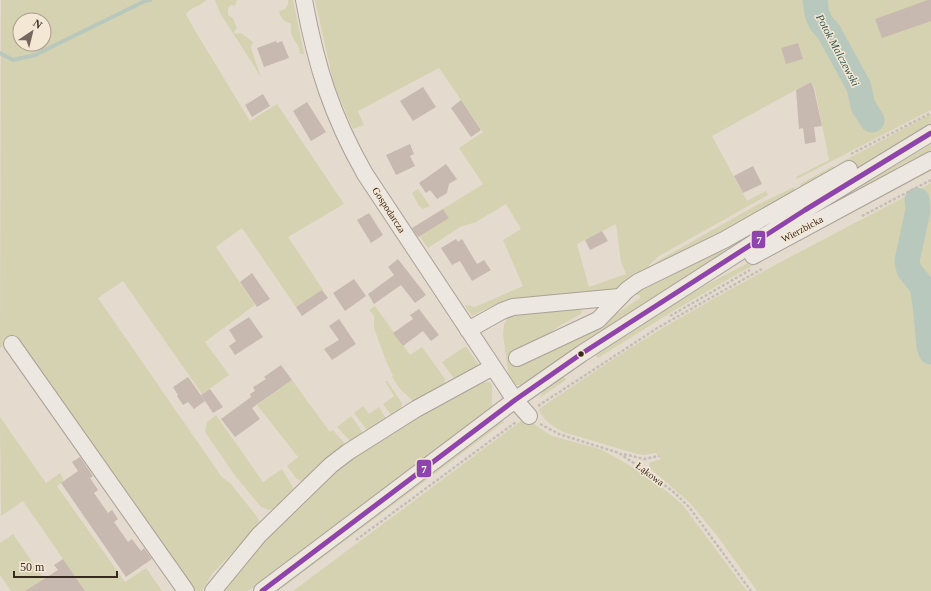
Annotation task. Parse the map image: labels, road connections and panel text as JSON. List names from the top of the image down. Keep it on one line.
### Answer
{"streets":{"street":["Gospodarcza","Wierzbicka"],"path":["Łąkowa"]},"crossings":[["Gospodarcza","Wierzbicka"]],"water":["Potok Malczewski"],"lines":["transit line 7"],"scale_bar":"50 m","north":"top right"}
